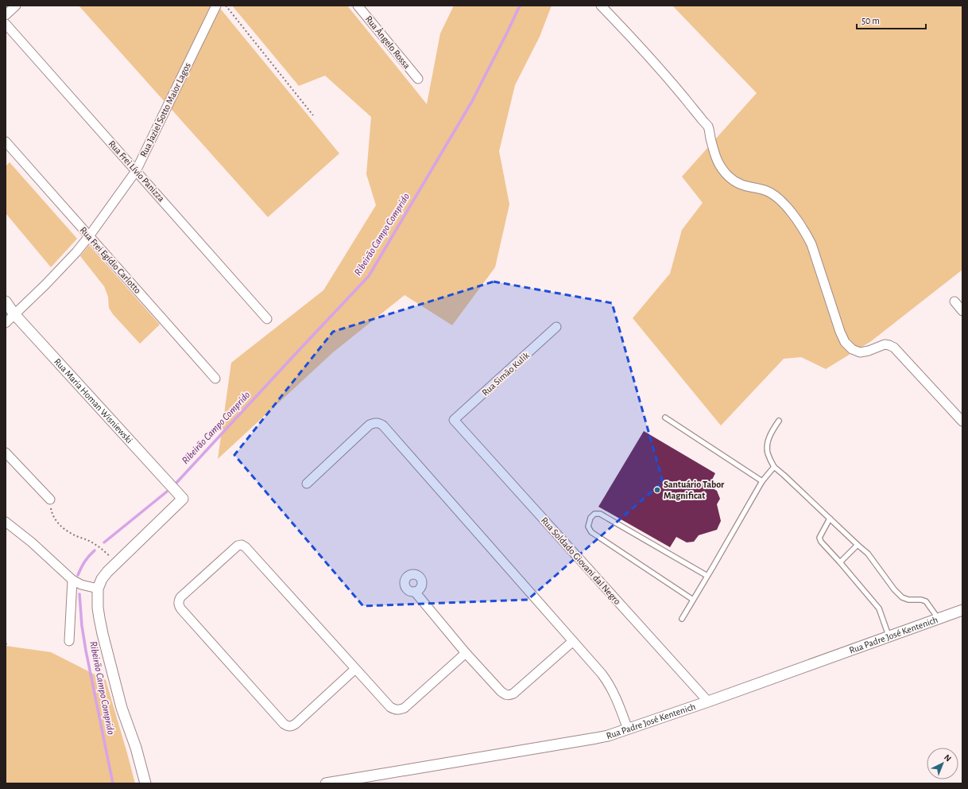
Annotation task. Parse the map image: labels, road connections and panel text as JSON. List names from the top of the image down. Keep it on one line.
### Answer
{"streets":{"street":["Rua Ângelo Rossa","Rua Jaziel Sotto Maior Lagos","Rua Frei Lívio Panizza","Rua Frei Egídio Carlotto","Rua Simão Kulik","Rua Maria Homan Wisniewski","Rua Soldado Giovani dal Negro","Rua Padre José Kentenich"]},"crossings":[["Rua Jaziel Sotto Maior Lagos","Rua Frei Lívio Panizza"],["Rua Jaziel Sotto Maior Lagos","Rua Frei Egídio Carlotto"],["Rua Jaziel Sotto Maior Lagos","Rua Maria Homan Wisniewski"],["Rua Simão Kulik","Rua Soldado Giovani dal Negro"],["Rua Soldado Giovani dal Negro","Rua Padre José Kentenich"]],"water":["Ribeirão Campo Comprido"],"places":["Santuário Tabor Magnificat"],"scale_bar":"50 m","north":"top right"}
